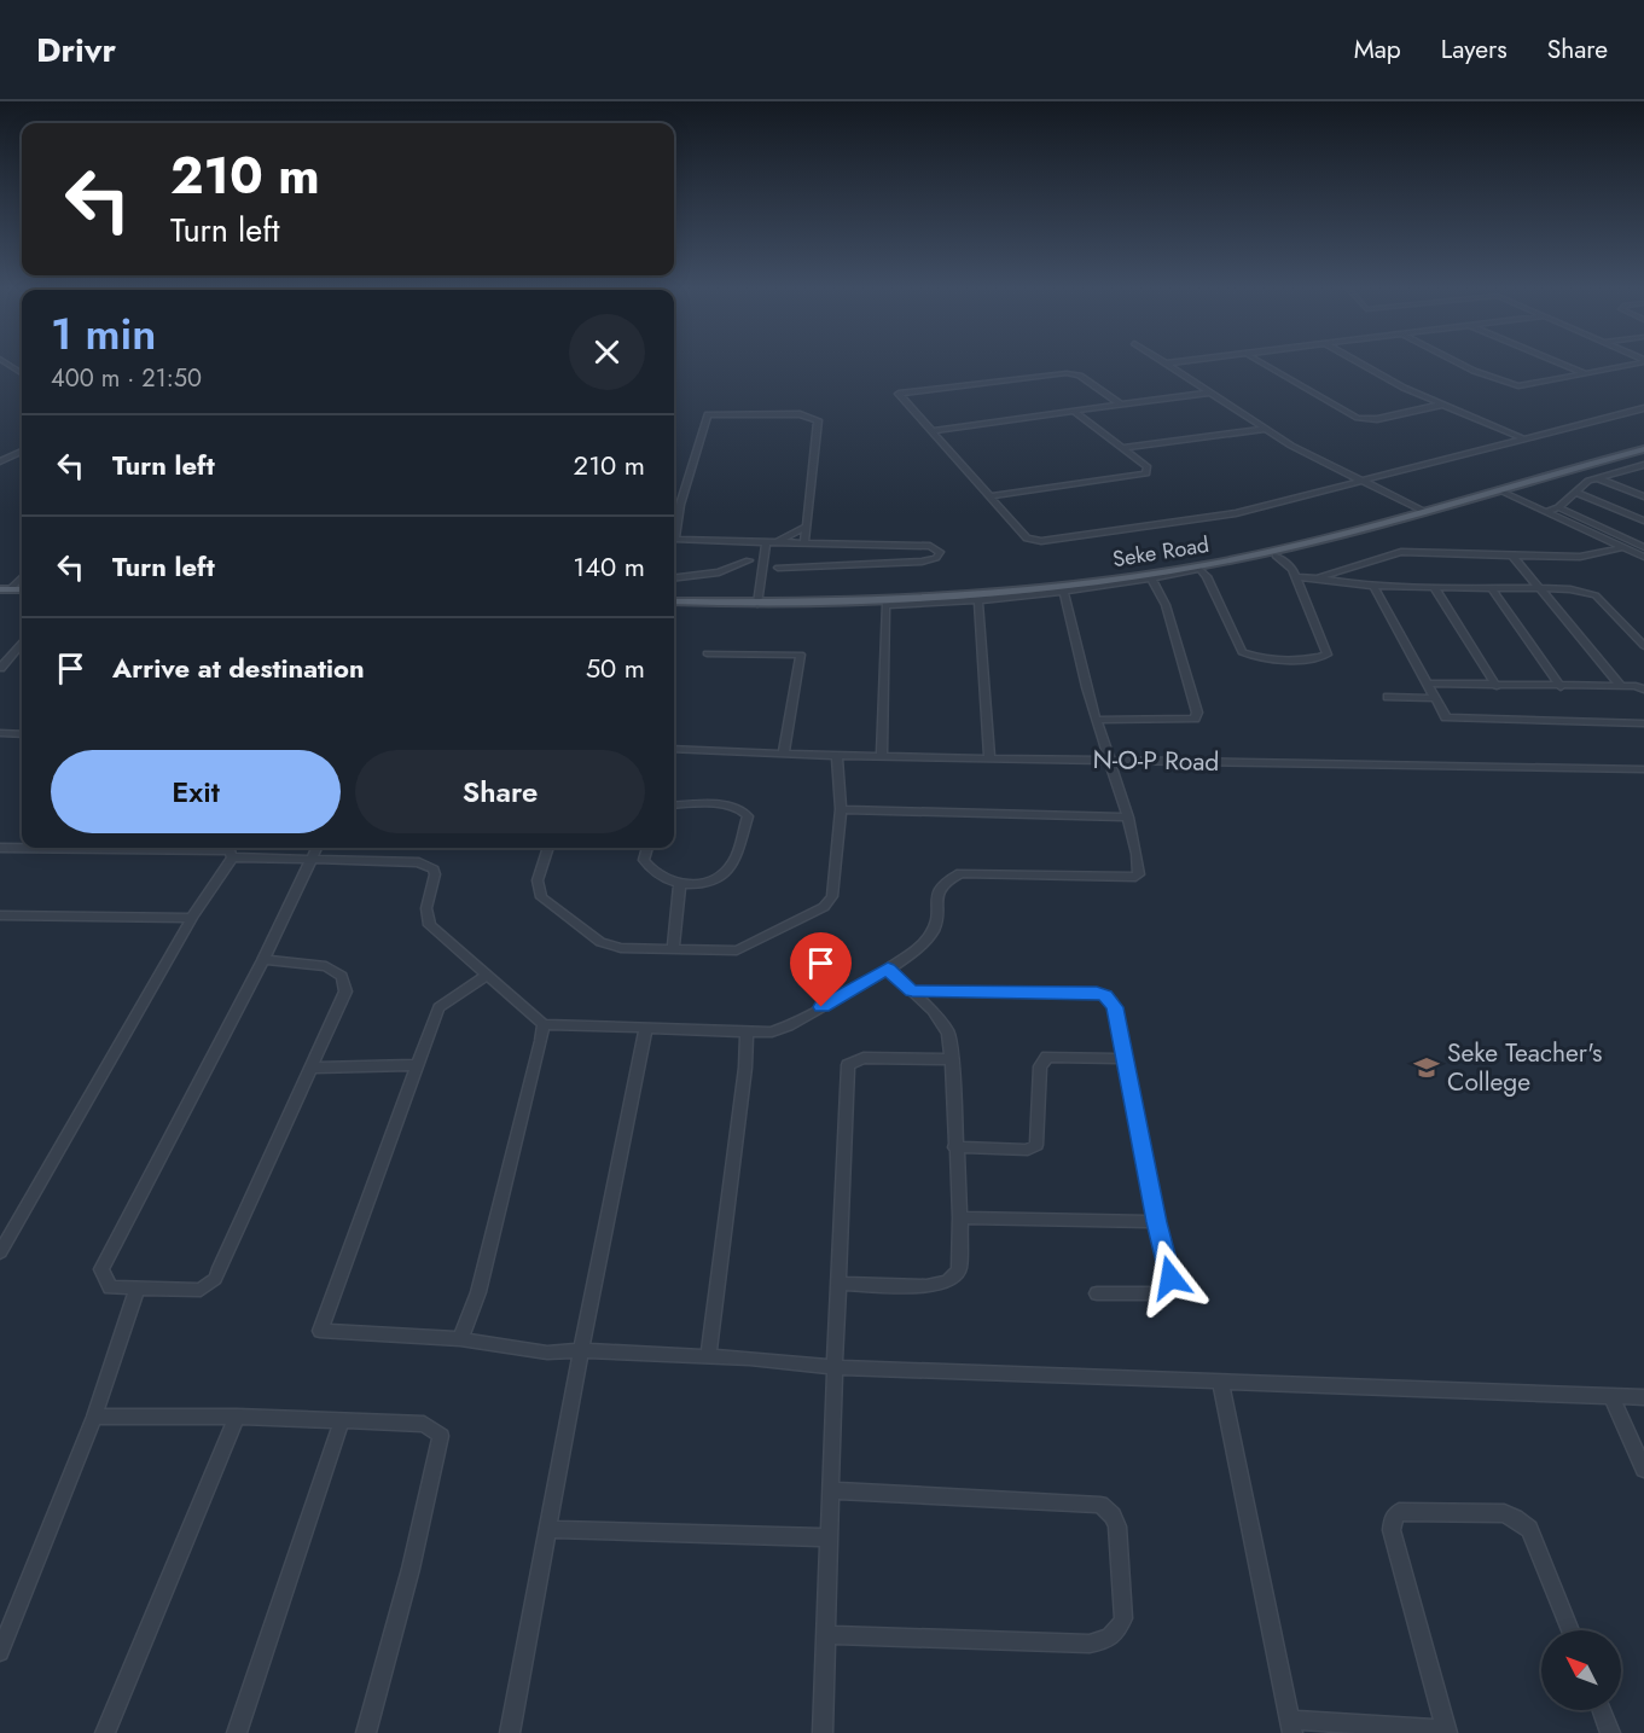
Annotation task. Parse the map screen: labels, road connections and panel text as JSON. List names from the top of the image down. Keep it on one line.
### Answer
{"streets":{"main road":["Seke Road"],"street":["N-O-P Road"]},"places":{"school or university":["Seke Teacher's College"]},"north":"top left","page":{"header":"Drivr","nav":["Map","Layers","Share"],"turn":["210 m","Turn left"],"heading":["1 min","400 m · 21:50"],"list":[{"name":"Turn left","value":"210 m"},{"name":"Turn left","value":"140 m"},{"name":"Arrive at destination","value":"50 m"}],"buttons":["Exit","Share"]}}
